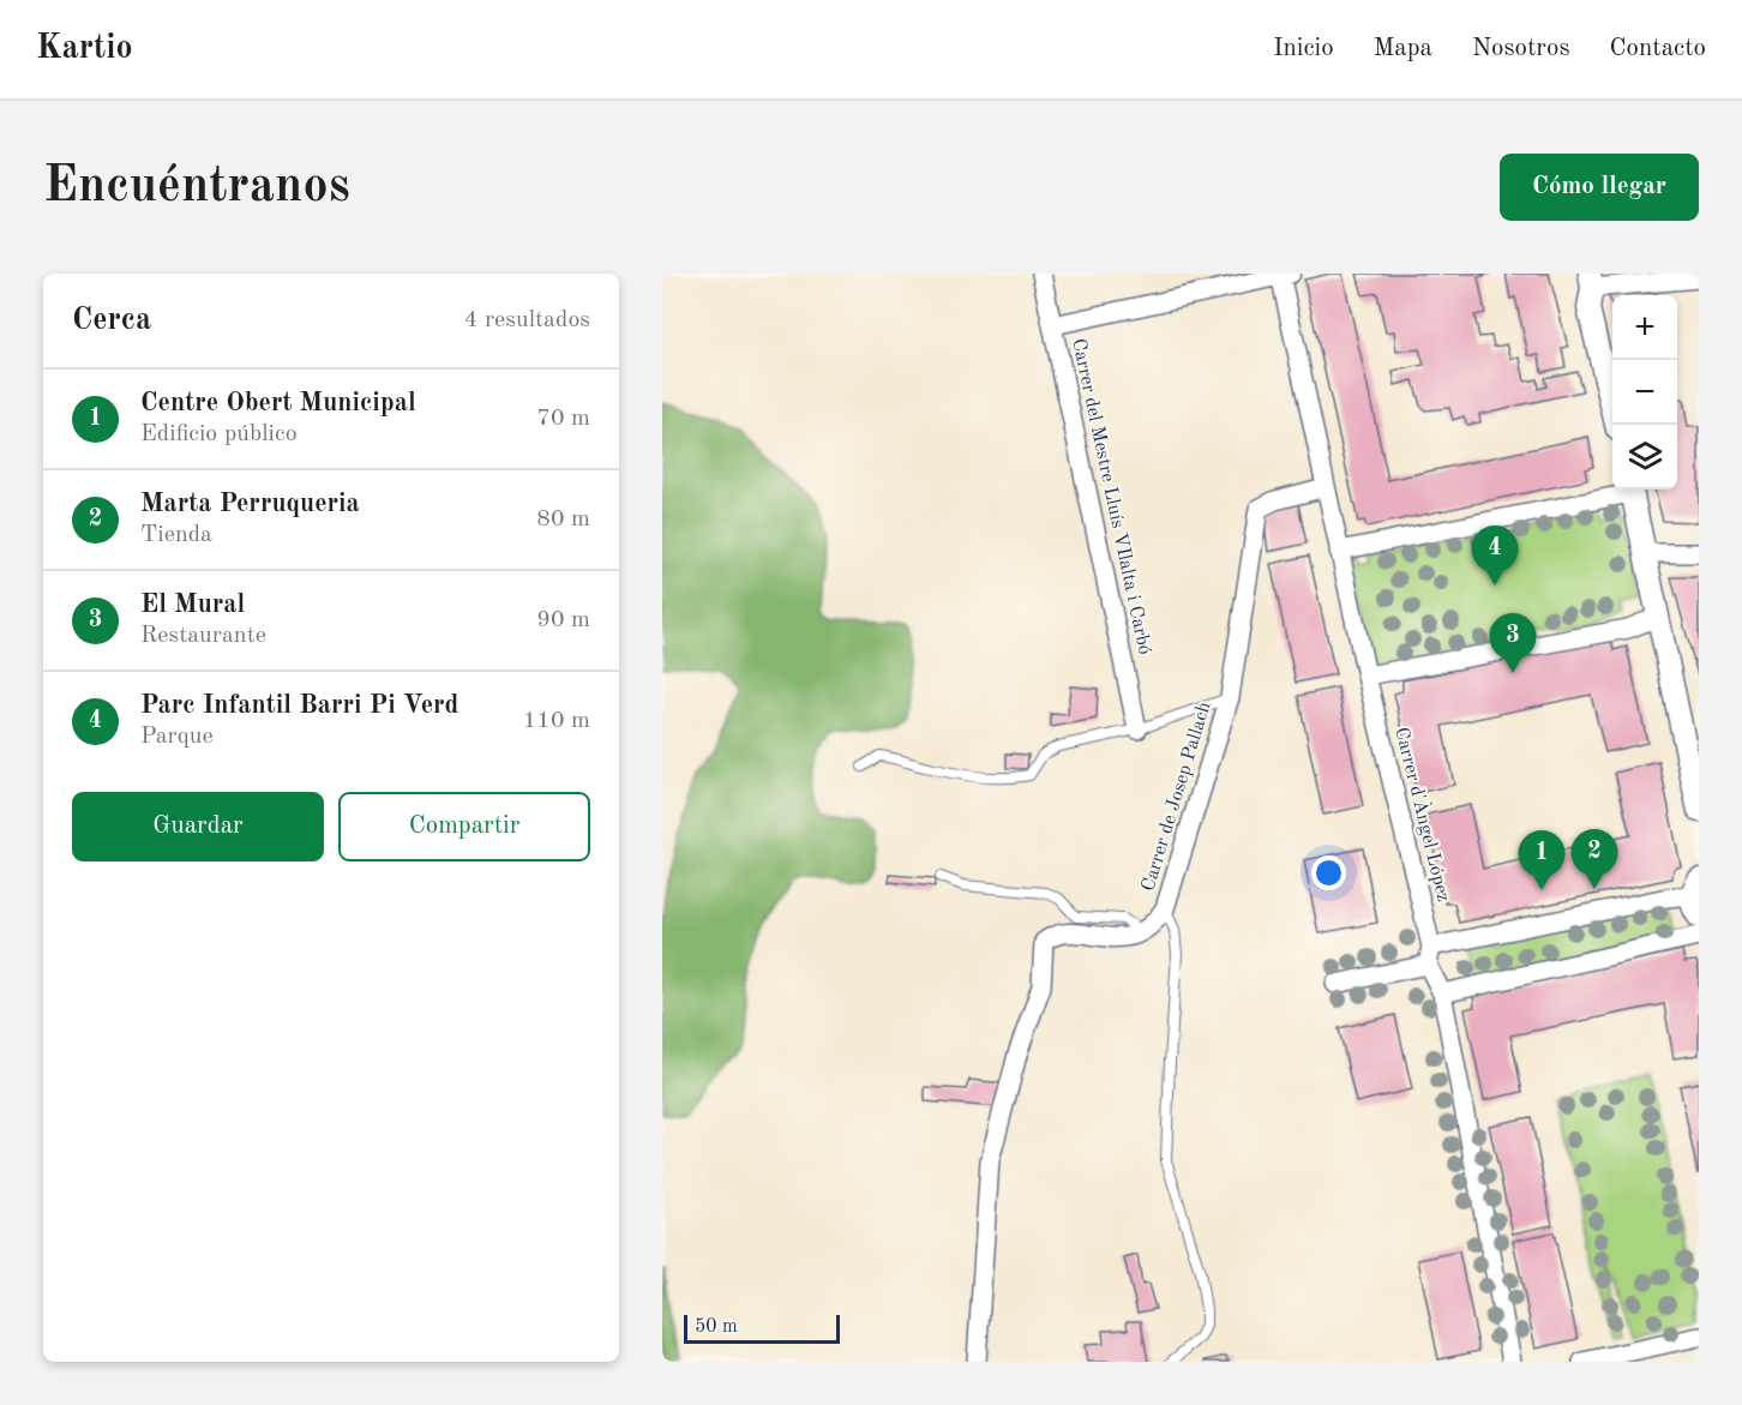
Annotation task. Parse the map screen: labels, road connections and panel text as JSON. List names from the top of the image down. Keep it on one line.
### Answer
{"streets":{"street":["Carrer del Mestre Lluís VIlalta i Carbó","Carrer de Josep Pallach","Carrer d'Àngel López"]},"crossings":[["Carrer de Josep Pallach","Carrer d'Àngel López"]],"scale_bar":"50 m","page":{"header":"Kartio","nav":["Inicio","Mapa","Nosotros","Contacto"],"buttons":["Cómo llegar",["Guardar","Compartir"]],"title":"Encuéntranos","heading":["Cerca","4 resultados"],"map_buttons":["+","−"],"list":[{"mark":"1","name":"Centre Obert Municipal","note":"Edificio público","value":"70 m"},{"mark":"2","name":"Marta Perruqueria","note":"Tienda","value":"80 m"},{"mark":"3","name":"El Mural","note":"Restaurante","value":"90 m"},{"mark":"4","name":"Parc Infantil Barri Pi Verd","note":"Parque","value":"110 m"}],"pins":["4","3","2","1"],"scale":"50 m"}}
